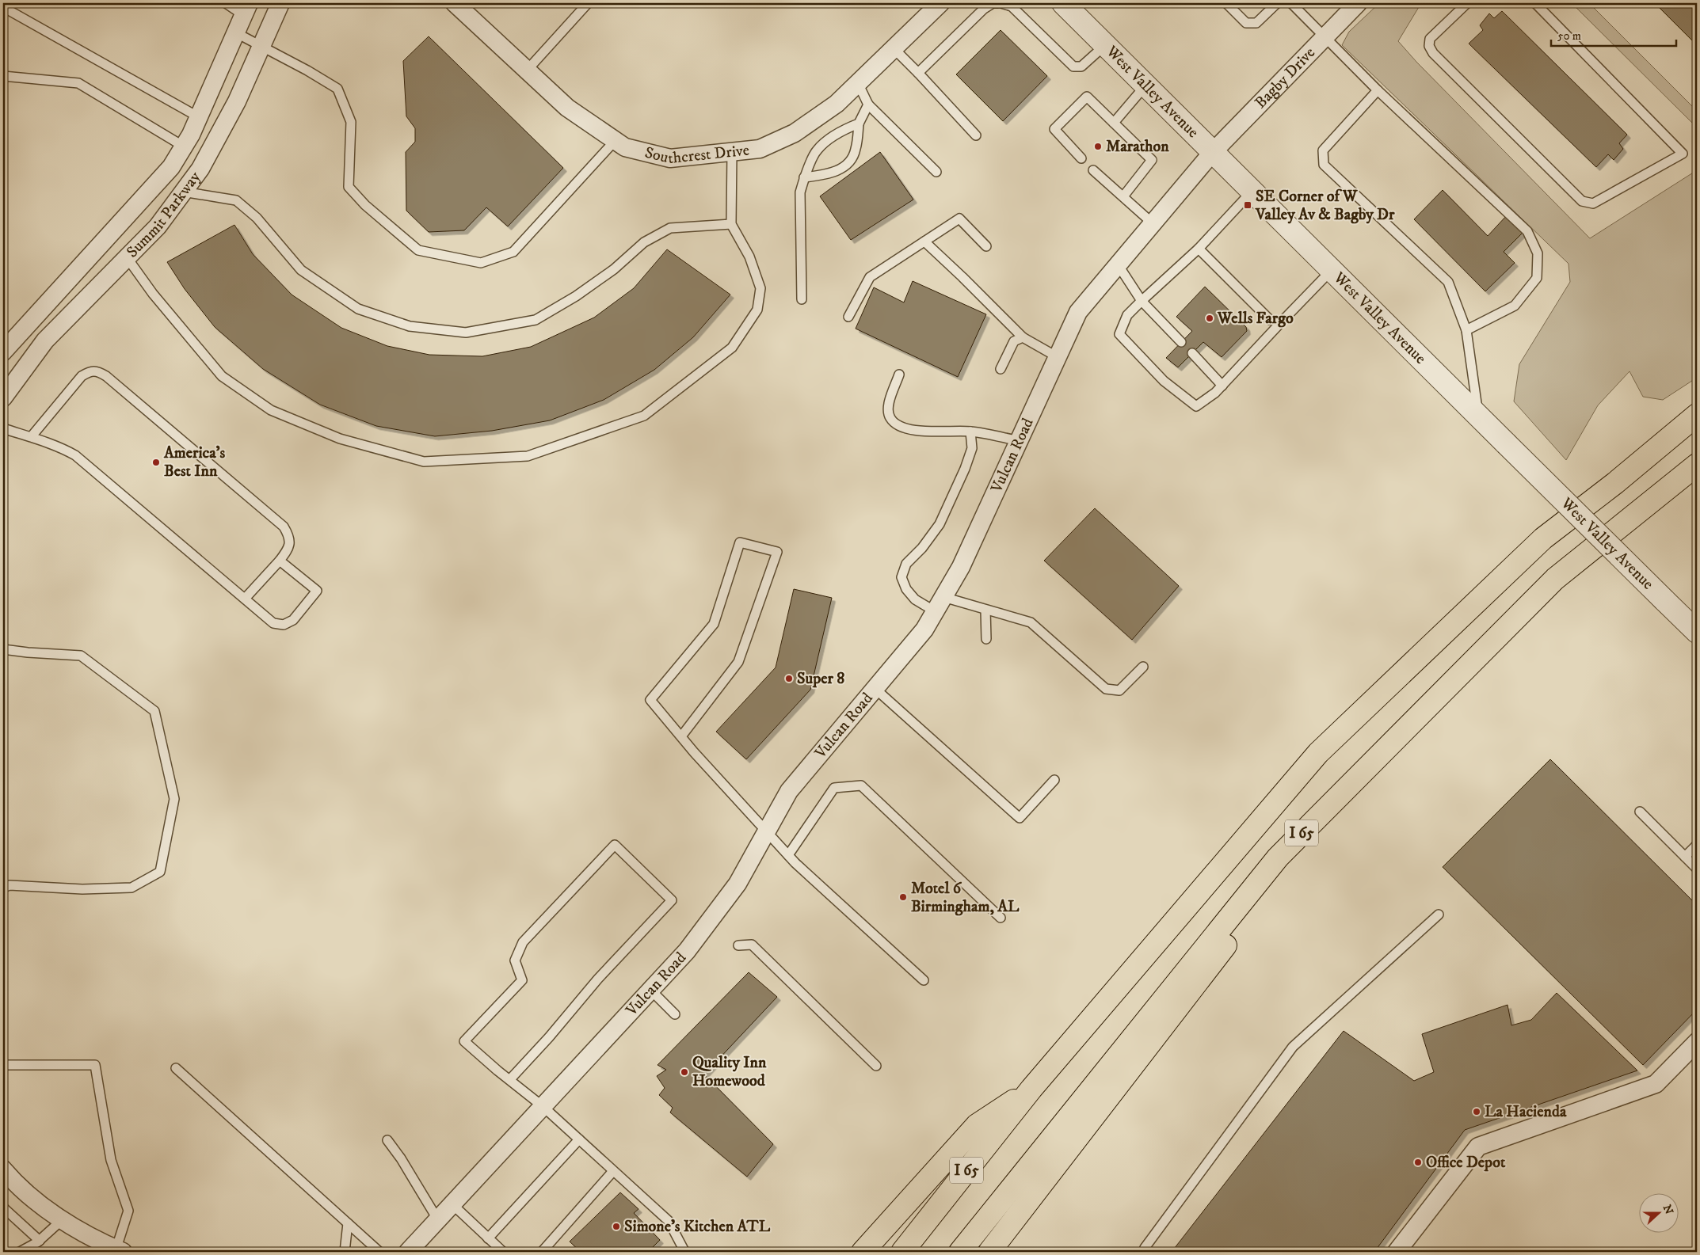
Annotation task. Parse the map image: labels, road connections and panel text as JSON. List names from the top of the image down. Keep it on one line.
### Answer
{"streets":{"highway":["I 65"],"street":["Bagby Drive","West Valley Avenue","Southcrest Drive","Summit Parkway","Vulcan Road"]},"crossings":[["Bagby Drive","West Valley Avenue"],["Bagby Drive","Vulcan Road"],["West Valley Avenue","Vulcan Road"]],"places":{"other":["Marathon","Wells Fargo","America's Best Inn","Super 8","Motel 6 Birmingham, AL","Quality Inn Homewood","La Hacienda","Office Depot","Simone's Kitchen ATL"],"transit":["SE Corner of W Valley Av & Bagby Dr"]},"scale_bar":"50 m","north":"right"}
